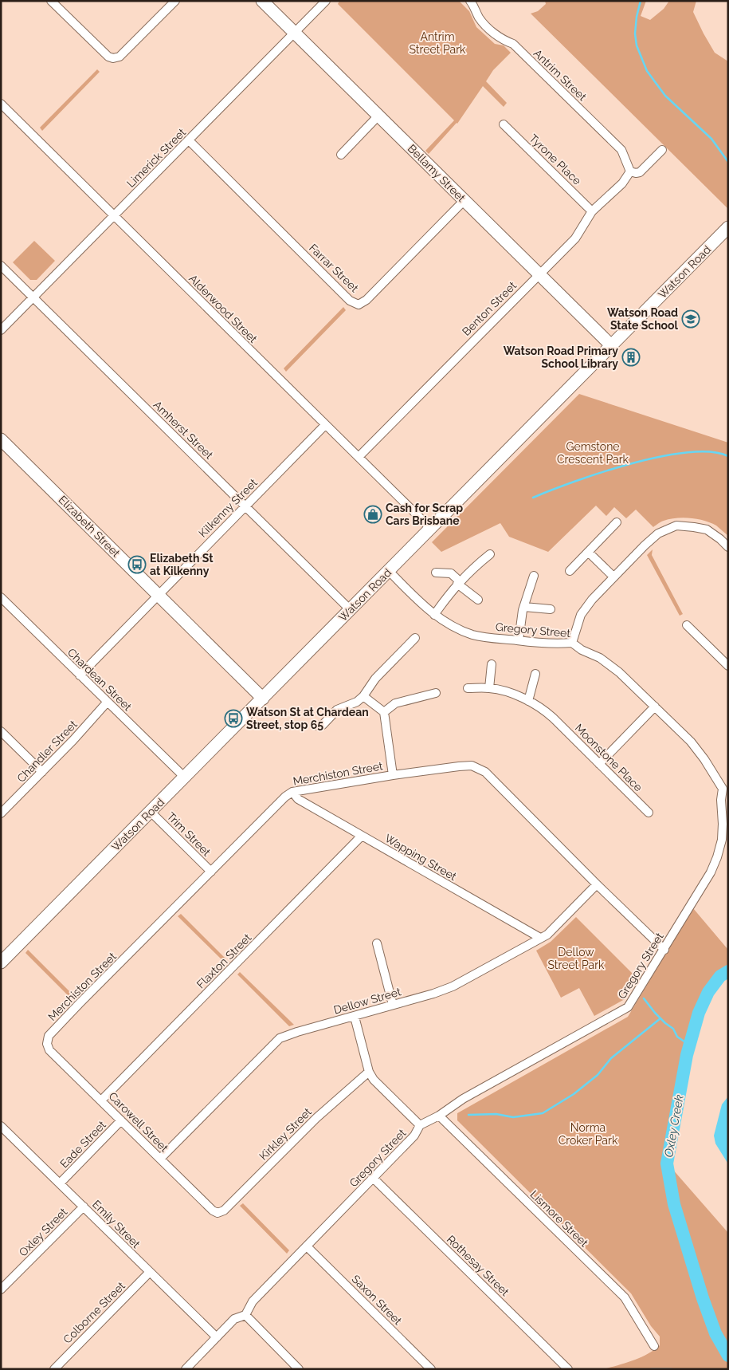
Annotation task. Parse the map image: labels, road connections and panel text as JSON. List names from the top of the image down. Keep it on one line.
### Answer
{"streets":{"street":["Antrim Street","Limerick Street","Tyrone Place","Bellamy Street","Farrar Street","Watson Road","Alderwood Street","Benton Street","Amherst Street","Kilkenny Street","Elizabeth Street","Gregory Street","Chardean Street","Chandler Street","Moonstone Place","Merchiston Street","Trim Street","Wapping Street","Flaxton Street","Dellow Street","Carowell Street","Kirkley Street","Eade Street","Lismore Street","Emily Street","Oxley Street","Rothesay Street","Saxon Street","Colborne Street"]},"crossings":[["Antrim Street","Benton Street"],["Limerick Street","Bellamy Street"],["Limerick Street","Farrar Street"],["Limerick Street","Alderwood Street"],["Limerick Street","Amherst Street"],["Tyrone Place","Benton Street"],["Bellamy Street","Farrar Street"],["Bellamy Street","Watson Road"],["Bellamy Street","Benton Street"],["Watson Road","Alderwood Street"],["Watson Road","Amherst Street"],["Watson Road","Elizabeth Street"],["Watson Road","Gregory Street"],["Watson Road","Chardean Street"],["Watson Road","Trim Street"],["Alderwood Street","Benton Street"],["Alderwood Street","Kilkenny Street"],["Amherst Street","Kilkenny Street"],["Kilkenny Street","Elizabeth Street"],["Kilkenny Street","Chardean Street"],["Gregory Street","Merchiston Street"],["Gregory Street","Lismore Street"],["Gregory Street","Emily Street"],["Gregory Street","Rothesay Street"],["Gregory Street","Saxon Street"],["Chardean Street","Chandler Street"],["Merchiston Street","Trim Street"],["Merchiston Street","Wapping Street"],["Merchiston Street","Dellow Street"],["Merchiston Street","Carowell Street"],["Wapping Street","Flaxton Street"],["Wapping Street","Dellow Street"],["Flaxton Street","Carowell Street"],["Dellow Street","Carowell Street"],["Carowell Street","Kirkley Street"],["Carowell Street","Eade Street"],["Eade Street","Emily Street"],["Emily Street","Oxley Street"],["Emily Street","Colborne Street"]],"water":["Oxley Creek"],"parks":["Antrim Street Park","Gemstone Crescent Park","Dellow Street Park","Norma Croker Park"],"places":{"school or university":["Watson Road State School"],"building":["Watson Road Primary School Library"],"shop":["Cash for Scrap Cars Brisbane"],"bus stop":["Elizabeth St at Kilkenny","Watson St at Chardean Street, stop 65"]}}
